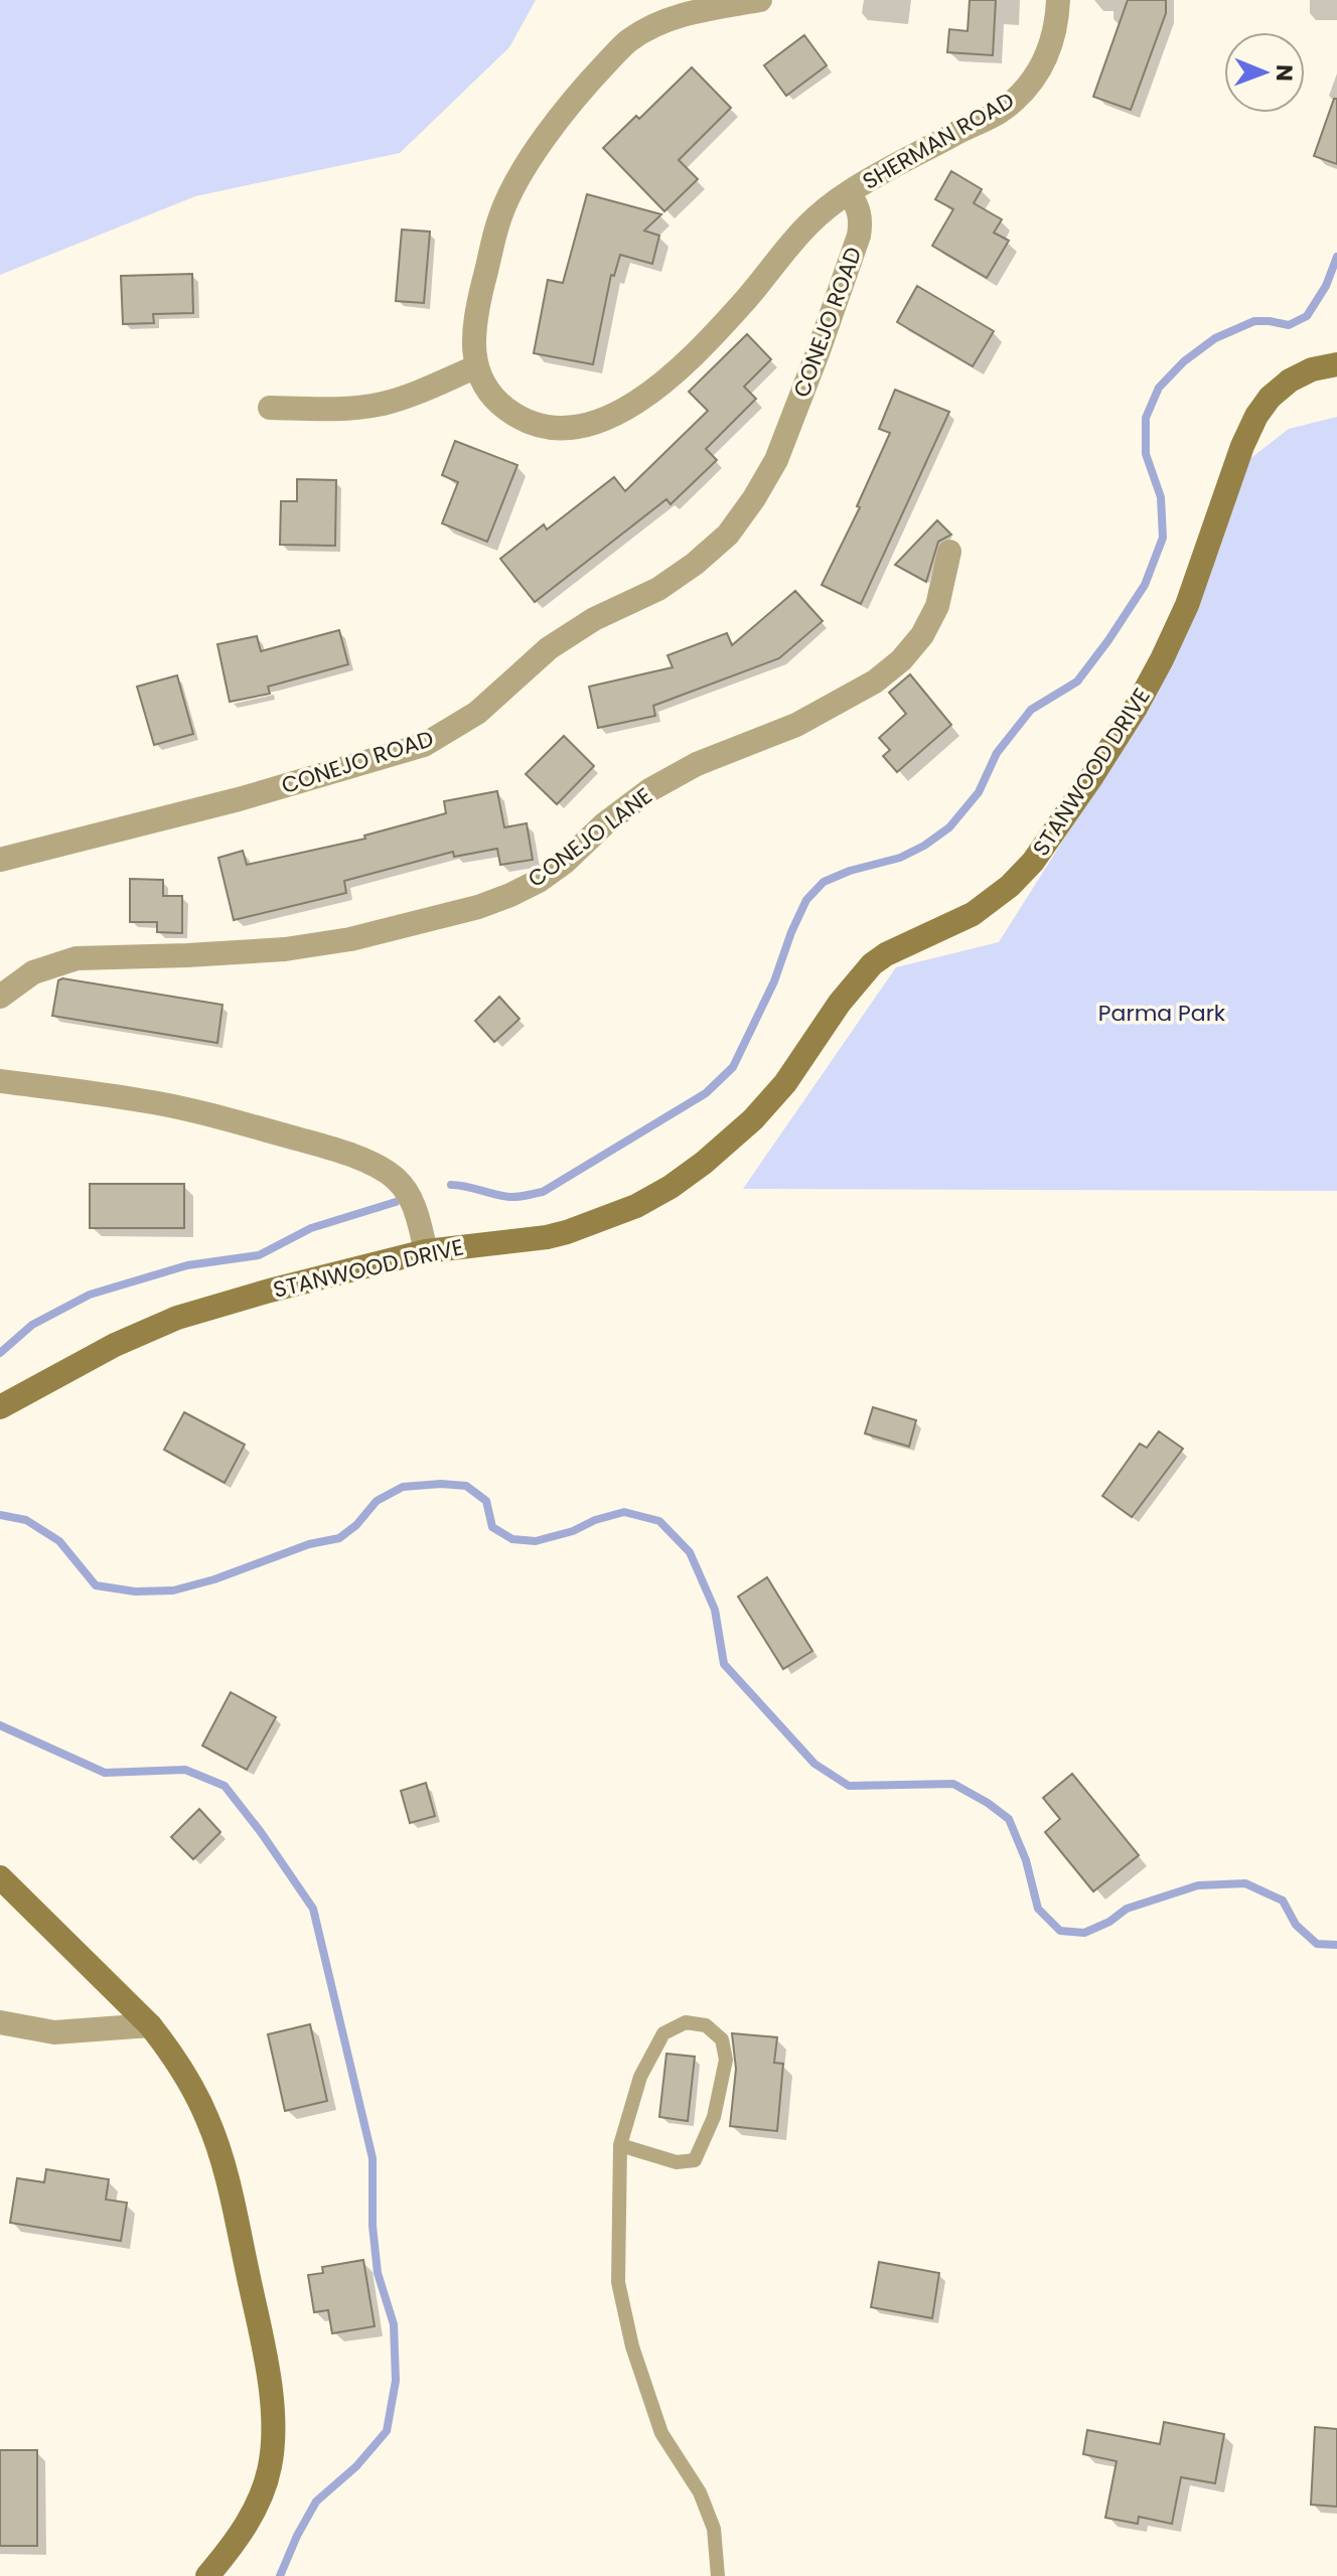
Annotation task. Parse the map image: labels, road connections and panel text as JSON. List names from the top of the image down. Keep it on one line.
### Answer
{"streets":{"main road":["STANWOOD DRIVE"],"street":["SHERMAN ROAD","CONEJO ROAD","CONEJO LANE"]},"crossings":[["SHERMAN ROAD","CONEJO ROAD"]],"parks":["Parma Park"],"north":"right"}
